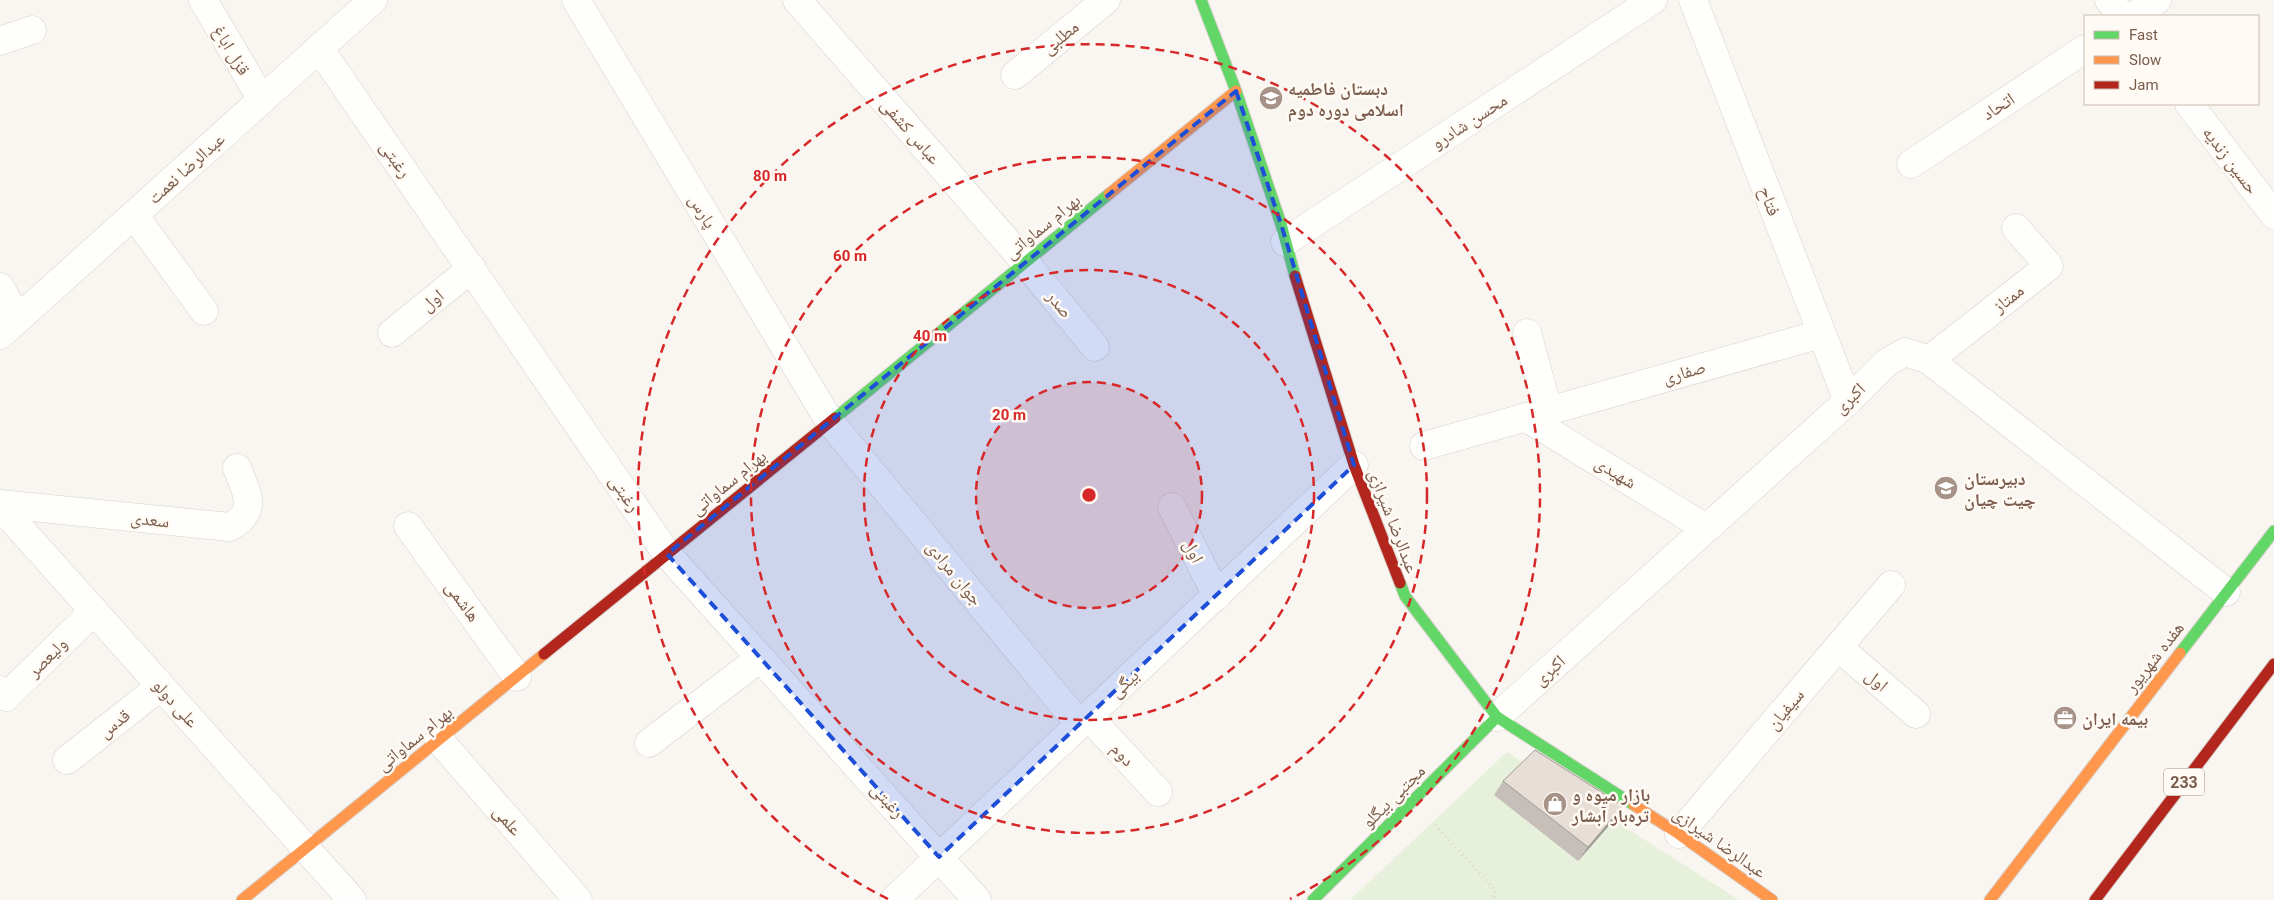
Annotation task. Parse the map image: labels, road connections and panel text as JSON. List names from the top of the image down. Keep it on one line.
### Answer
{"streets":{"street":["مطلبی","قزل اباغ","اتحاد","محسن شادرو","عباس کشفی","رغبتی","حسین زندیه","عبدالرضا نعمت","فتاح","پارس","بهرام سماواتی","ممتاز","اول","صدر","صفاری","اکبری","شهیدی","سعدی","عبدالرضا شیرازی","جوان مرادی","هاشمی","ولیعصر","هفده شهریور","بیگی","علی دولو","سیفیان","قدس","دوم","233","مجتبی بیگلو","علمی"]},"crossings":[["قزل اباغ","عبدالرضا نعمت"],["محسن شادرو","عبدالرضا شیرازی"],["عباس کشفی","بهرام سماواتی"],["عباس کشفی","صدر"],["رغبتی","عبدالرضا نعمت"],["رغبتی","بهرام سماواتی"],["رغبتی","اول"],["رغبتی","بیگی"],["فتاح","صفاری"],["فتاح","اکبری"],["پارس","بهرام سماواتی"],["پارس","جوان مرادی"],["بهرام سماواتی","صدر"],["بهرام سماواتی","عبدالرضا شیرازی"],["بهرام سماواتی","جوان مرادی"],["بهرام سماواتی","هاشمی"],["بهرام سماواتی","علی دولو"],["بهرام سماواتی","علمی"],["ممتاز","اکبری"],["اول","بیگی"],["اول","سیفیان"],["صفاری","شهیدی"],["اکبری","شهیدی"],["اکبری","عبدالرضا شیرازی"],["اکبری","هفده شهریور"],["اکبری","مجتبی بیگلو"],["سعدی","علی دولو"],["عبدالرضا شیرازی","بیگی"],["عبدالرضا شیرازی","سیفیان"],["عبدالرضا شیرازی","مجتبی بیگلو"],["جوان مرادی","بیگی"],["جوان مرادی","دوم"],["ولیعصر","علی دولو"],["بیگی","دوم"],["علی دولو","قدس"]],"places":{"school or university":["دبستان فاطمیه اسلامی دوره دوم","دبیرستان چیت چیان"],"office":["بیمه ایران"],"shop":["بازار میوه و تره‌بار آبشار"]},"legend":["Fast","Slow","Jam"],"rings":["80 m","60 m","40 m","20 m"]}
